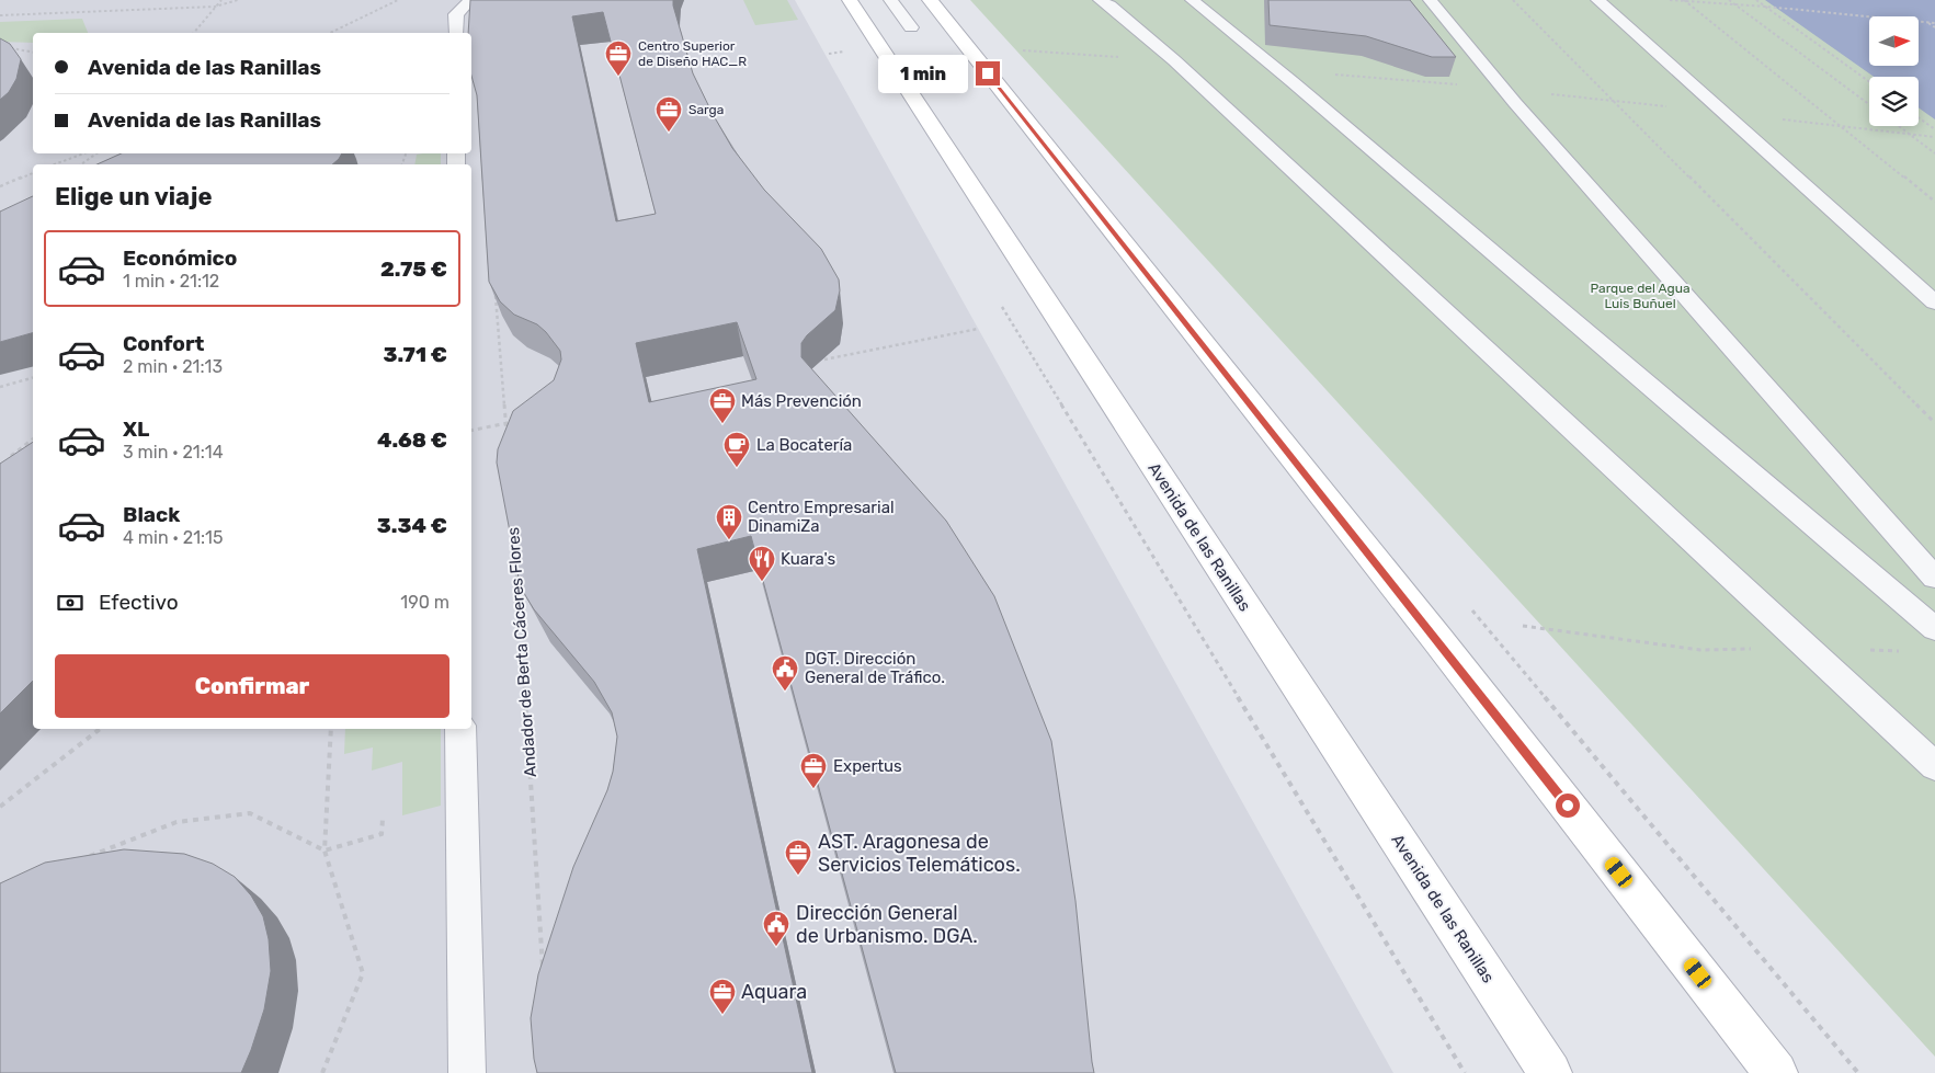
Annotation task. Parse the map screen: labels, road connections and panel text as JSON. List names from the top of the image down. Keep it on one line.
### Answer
{"streets":{"main road":["Avenida de las Ranillas"],"path":["Andador de Berta Cáceres Flores"]},"parks":["Parque del Agua Luis Buñuel"],"places":{"office":["Centro Superior de Diseño HAC_R","Sarga","Más Prevención","Expertus","AST. Aragonesa de Servicios Telemáticos.","Aquara"],"cafe":["La Bocatería"],"building":["Centro Empresarial DinamiZa"],"restaurant":["Kuara's"],"public building":["DGT. Dirección General de Tráfico.","Dirección General de Urbanismo. DGA."]},"north":"right","page":{"banner":["Avenida de las Ranillas","Avenida de las Ranillas"],"bubble":"1 min","heading":"Elige un viaje","list":[{"name":"Económico","note":"1 min · 21:12","value":"2.75 €"},{"name":"Confort","note":"2 min · 21:13","value":"3.71 €"},{"name":"XL","note":"3 min · 21:14","value":"4.68 €"},{"name":"Black","note":"4 min · 21:15","value":"3.34 €"}],"pay":["Efectivo","190 m"],"buttons":"Confirmar"}}
